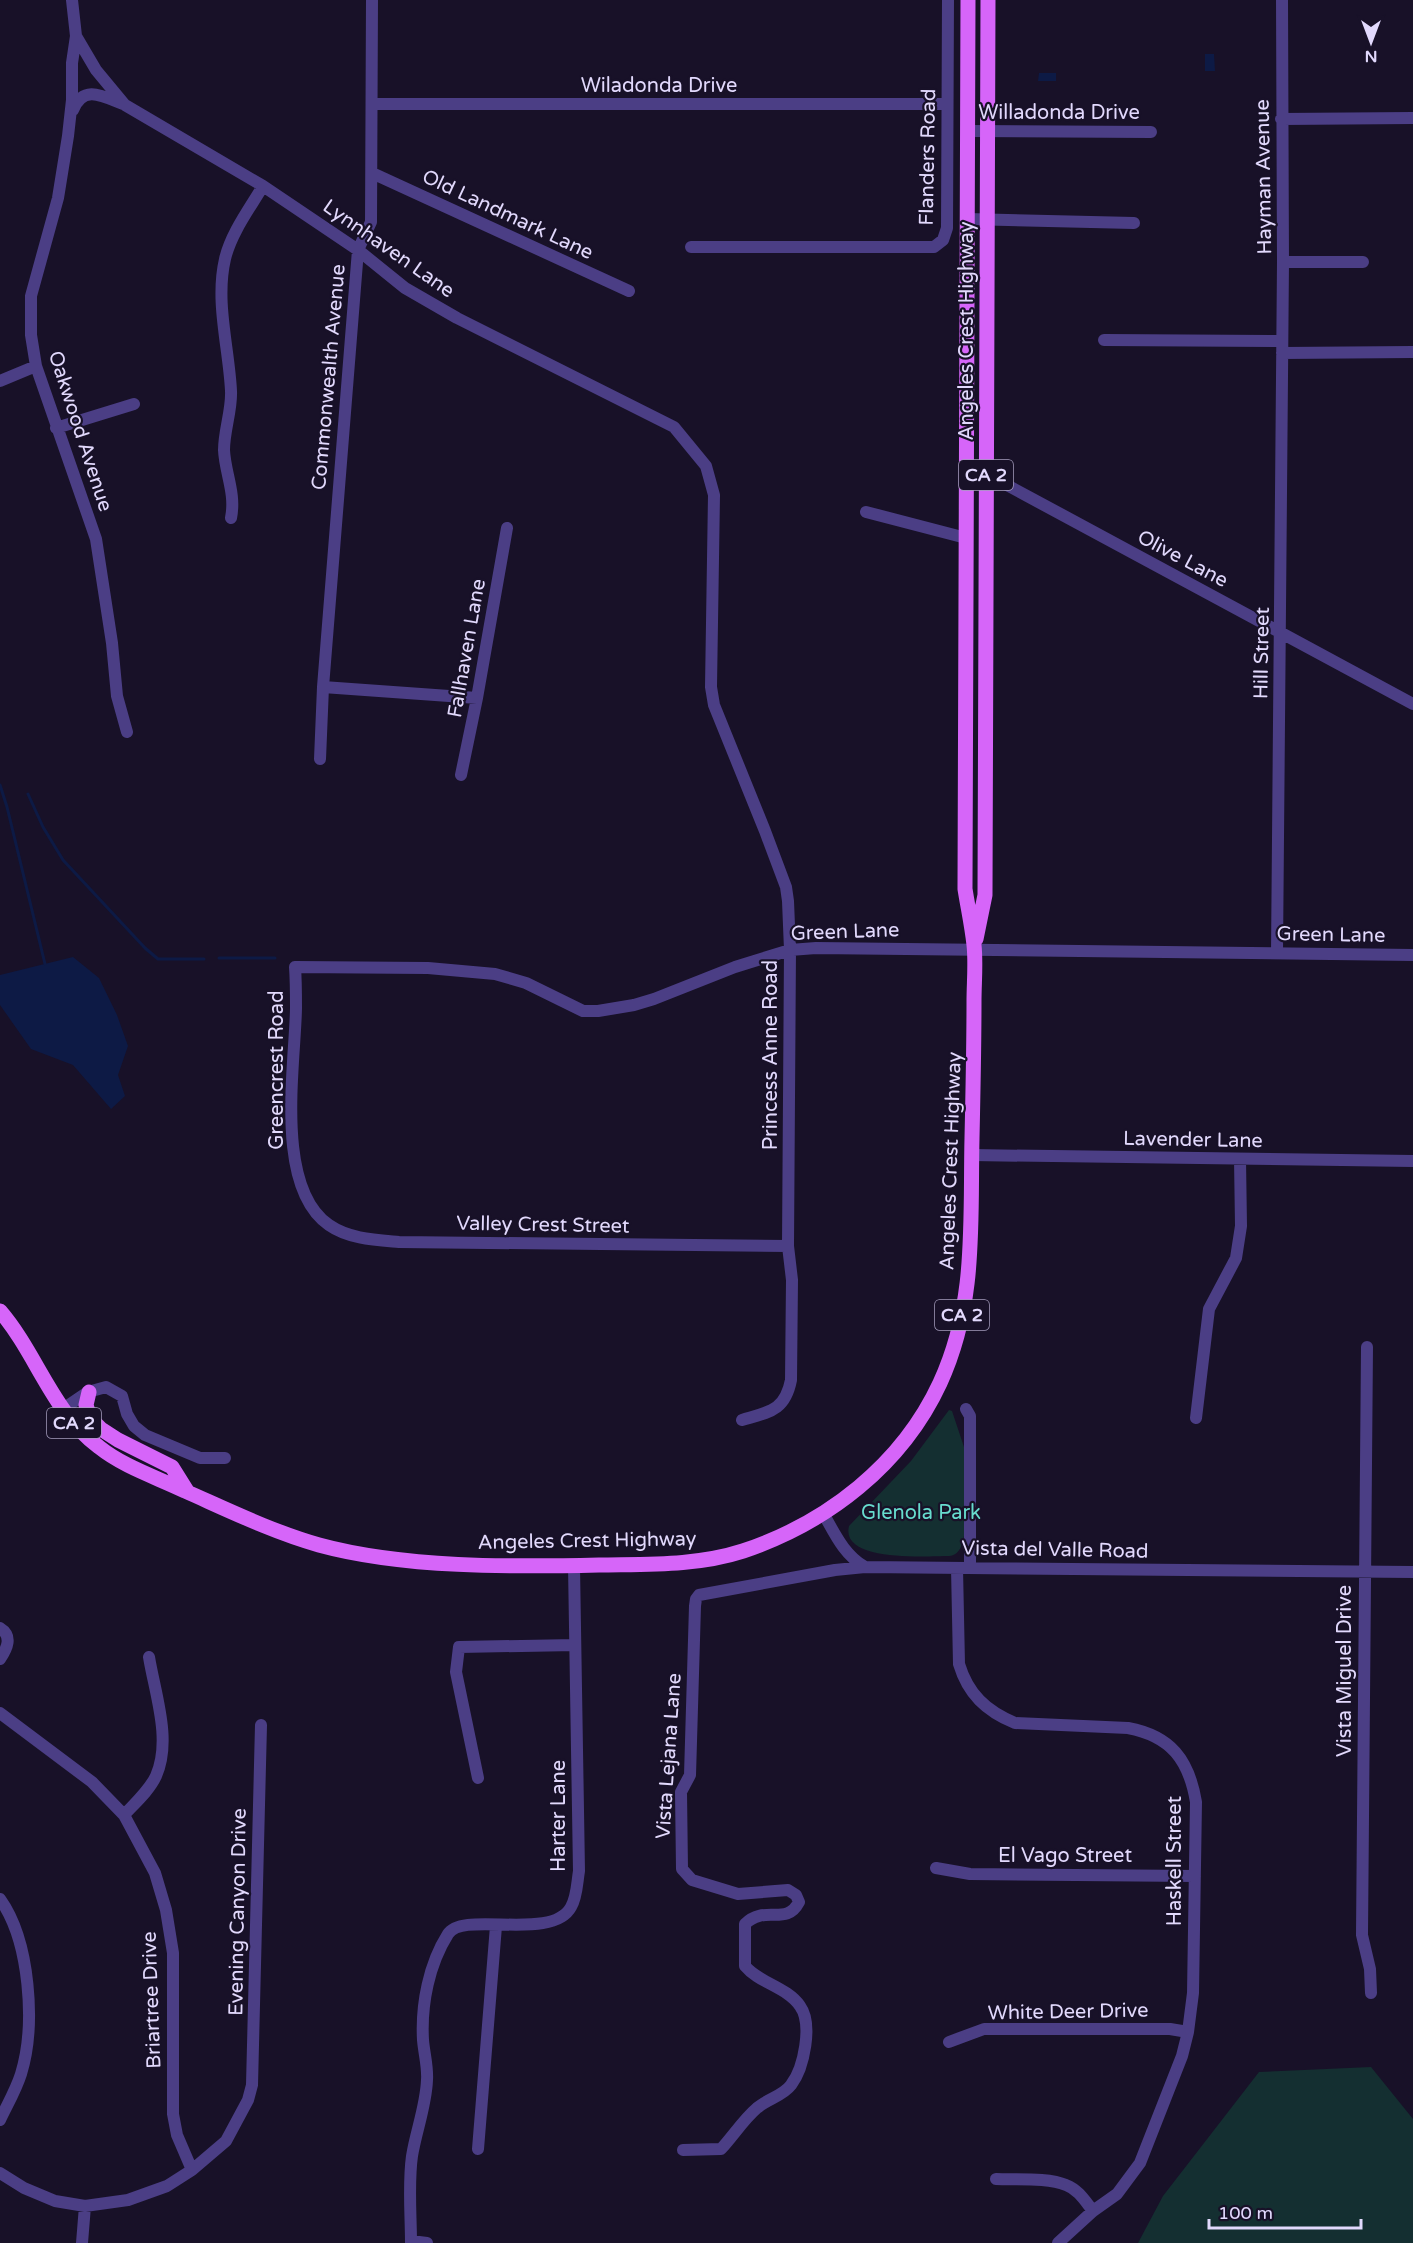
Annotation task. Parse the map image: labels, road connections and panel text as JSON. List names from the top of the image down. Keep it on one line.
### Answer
{"streets":{"main road":["Angeles Crest Highway","CA 2"],"street":["Wiladonda Drive","Willadonda Drive","Flanders Road","Hayman Avenue","Old Landmark Lane","Lynnhaven Lane","Commonwealth Avenue","Oakwood Avenue","Olive Lane","Fallhaven Lane","Hill Street","Green Lane","Princess Anne Road","Greencrest Road","Lavender Lane","Valley Crest Street","Vista del Valle Road","Vista Miguel Drive","Vista Lejana Lane","Harter Lane","El Vago Street","Haskell Street","Evening Canyon Drive","Briartree Drive","White Deer Drive"]},"crossings":[["Wiladonda Drive","Flanders Road"],["Wiladonda Drive","Commonwealth Avenue"],["Willadonda Drive","Angeles Crest Highway"],["Hayman Avenue","Hill Street"],["Old Landmark Lane","Commonwealth Avenue"],["Lynnhaven Lane","Commonwealth Avenue"],["Lynnhaven Lane","Oakwood Avenue"],["Lynnhaven Lane","Princess Anne Road"],["Angeles Crest Highway","Olive Lane"],["Angeles Crest Highway","Green Lane"],["Angeles Crest Highway","Lavender Lane"],["Angeles Crest Highway","Harter Lane"],["Olive Lane","Hill Street"],["Hill Street","Green Lane"],["Green Lane","Princess Anne Road"],["Green Lane","Greencrest Road"],["Princess Anne Road","Valley Crest Street"],["Greencrest Road","Valley Crest Street"],["Vista del Valle Road","Vista Miguel Drive"],["Vista del Valle Road","Vista Lejana Lane"],["Vista del Valle Road","Haskell Street"],["El Vago Street","Haskell Street"],["Haskell Street","White Deer Drive"],["Evening Canyon Drive","Briartree Drive"]],"parks":["Glenola Park"],"scale_bar":"100 m","north":"bottom"}
